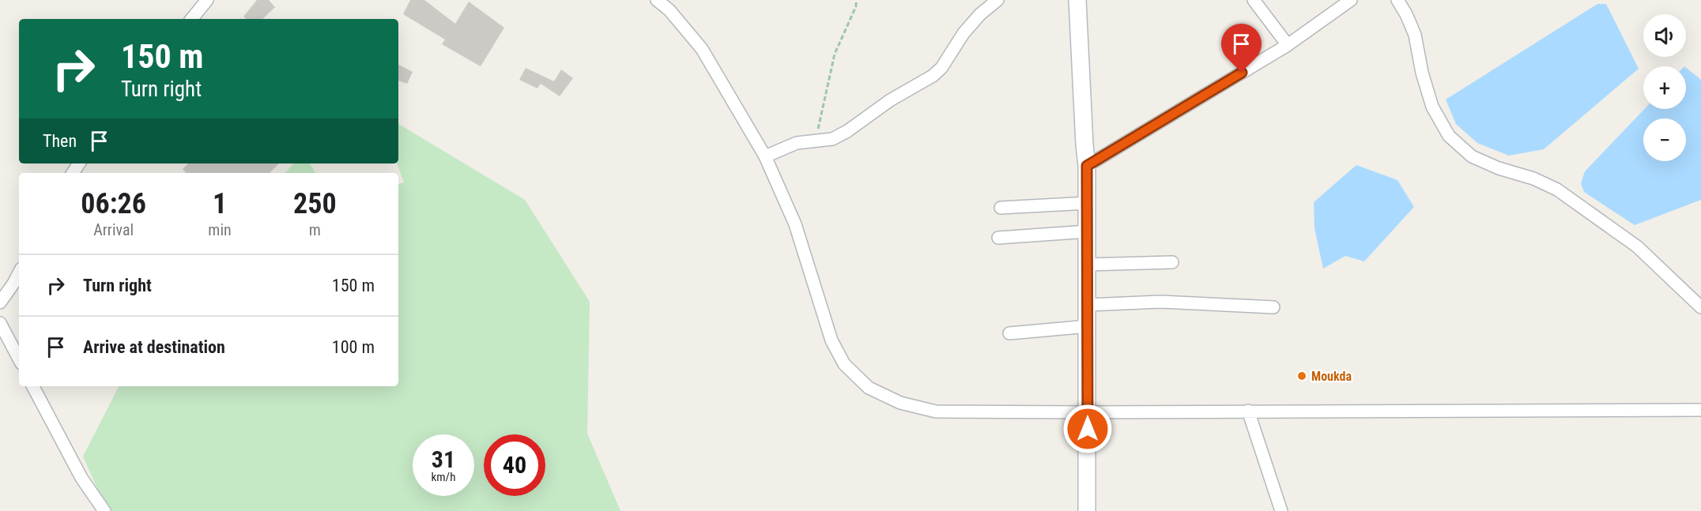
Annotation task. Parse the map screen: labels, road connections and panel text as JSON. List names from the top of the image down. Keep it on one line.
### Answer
{"places":["Moukda"],"page":{"map_buttons":["+","−"],"turn":["150 m","Turn right"],"then":"Then","eta":["06:26","Arrival","1","min","250","m"],"list":[{"name":"Turn right","value":"150 m"},{"name":"Arrive at destination","value":"100 m"}],"speed":"31 km/h","limit":"40"}}
